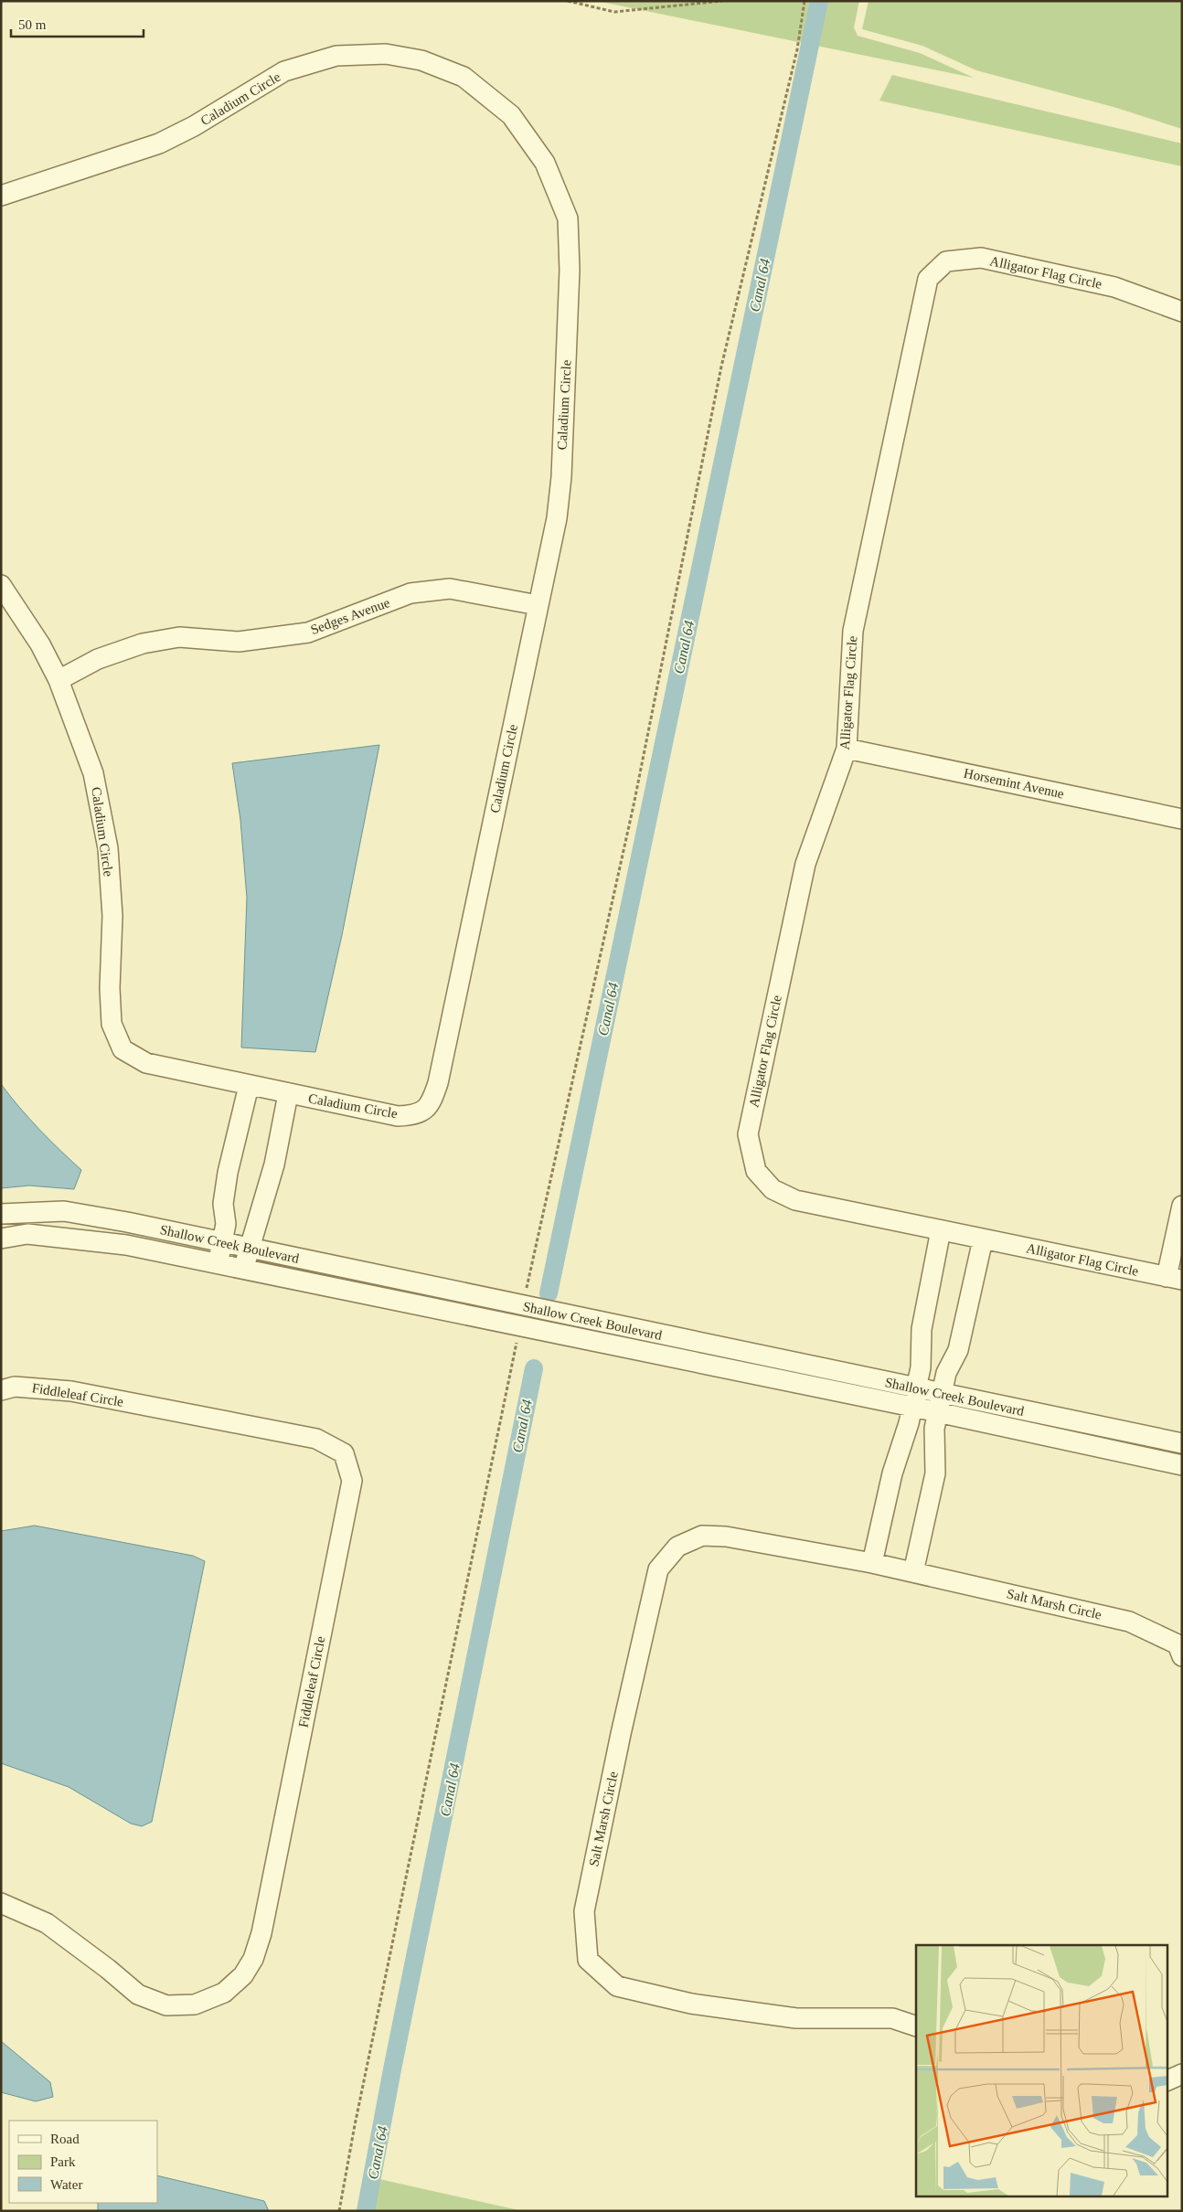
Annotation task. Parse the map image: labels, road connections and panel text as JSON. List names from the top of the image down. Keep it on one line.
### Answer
{"streets":{"street":["Caladium Circle","Alligator Flag Circle","Sedges Avenue","Horsemint Avenue","Shallow Creek Boulevard","Fiddleleaf Circle","Salt Marsh Circle"]},"crossings":[["Caladium Circle","Sedges Avenue"],["Alligator Flag Circle","Horsemint Avenue"]],"water":["Canal 64"],"legend":["Road","Park","Water"],"scale_bar":"50 m"}
